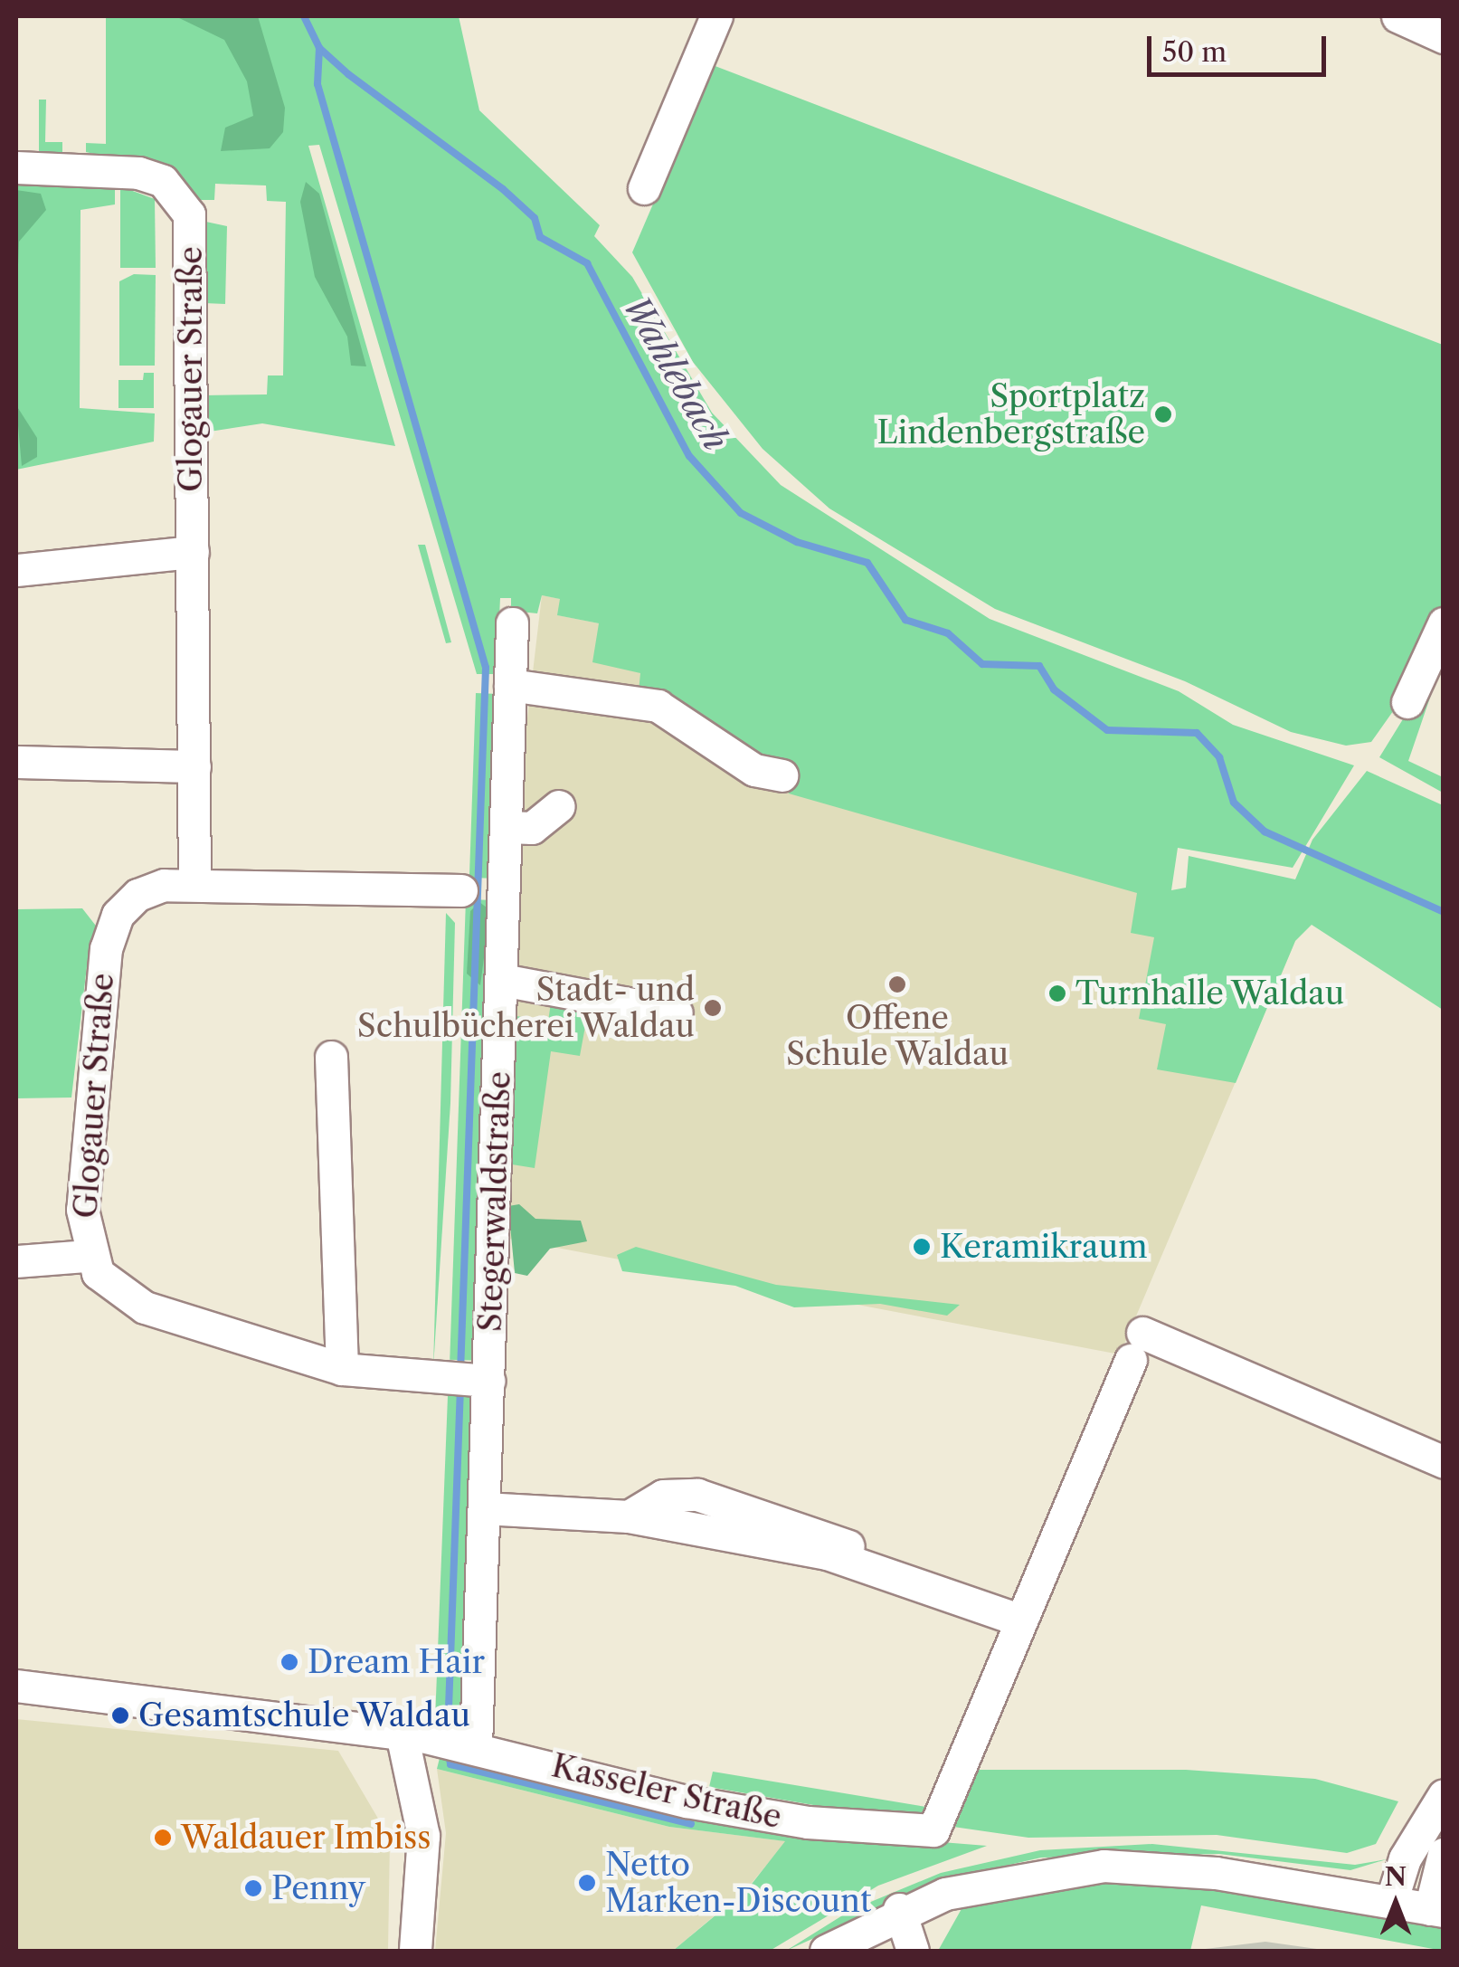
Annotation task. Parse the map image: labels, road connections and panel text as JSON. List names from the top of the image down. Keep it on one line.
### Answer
{"streets":{"street":["Glogauer Straße","Stegerwaldstraße","Kasseler Straße"]},"crossings":[["Glogauer Straße","Stegerwaldstraße"],["Stegerwaldstraße","Kasseler Straße"]],"water":["Wahlebach"],"places":["Sportplatz Lindenbergstraße","Offene Schule Waldau","Turnhalle Waldau","Stadt- und Schulbücherei Waldau","Keramikraum","Dream Hair","Gesamtschule Waldau","Waldauer Imbiss","Netto Marken-Discount","Penny"],"scale_bar":"50 m","north":"top"}
